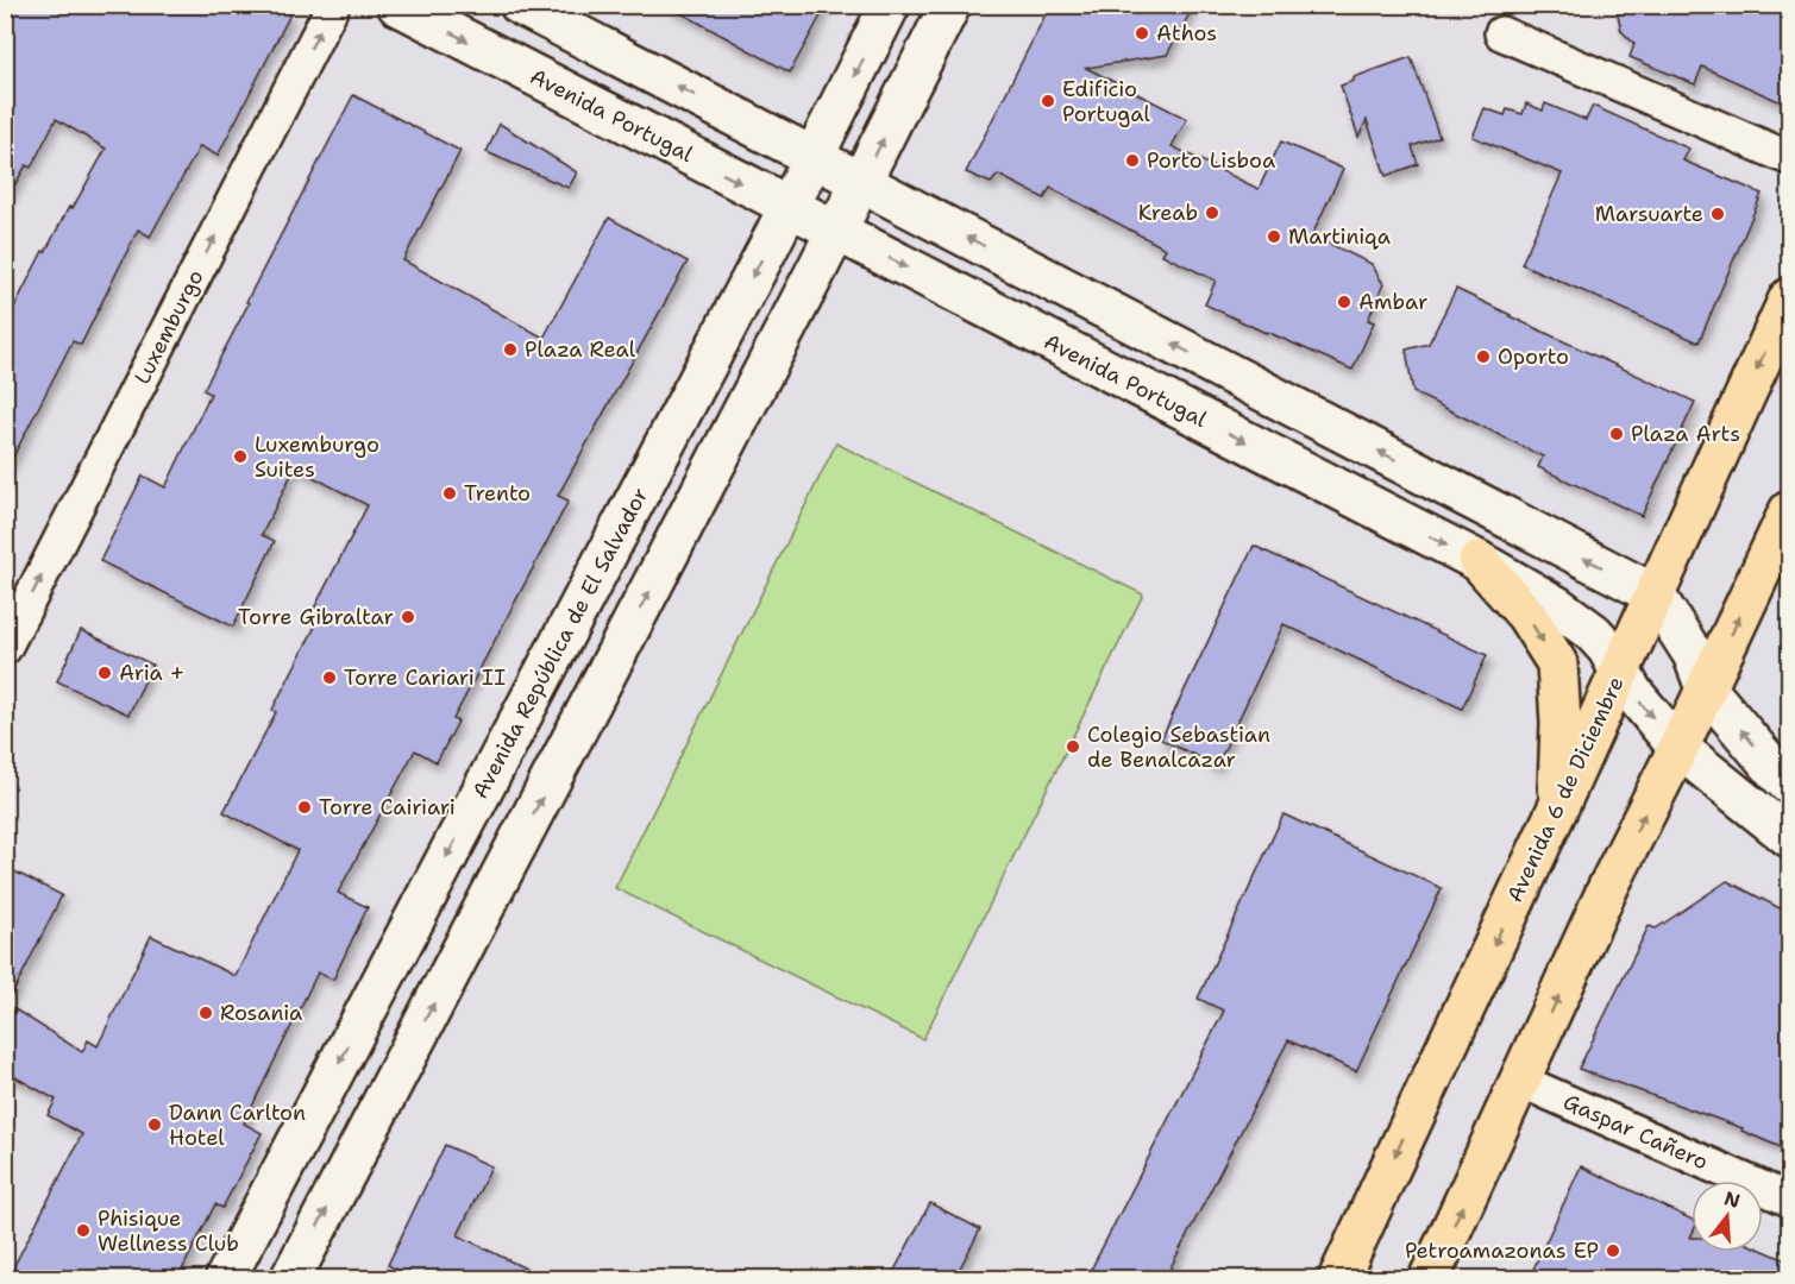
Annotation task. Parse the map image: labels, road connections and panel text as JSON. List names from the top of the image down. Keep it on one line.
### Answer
{"streets":{"main road":["Avenida Portugal","Avenida República de El Salvador","Avenida 6 de Diciembre"],"street":["Luxemburgo","Gaspar Cañero"]},"crossings":[["Avenida Portugal","Avenida República de El Salvador"],["Avenida Portugal","Avenida 6 de Diciembre"]],"one_way":["Luxemburgo"],"places":["Athos","Edificio Portugal","Porto Lisboa","Kreab","Marsuarte","Martiniqa","Ambar","Plaza Real","Oporto","Plaza Arts","Luxemburgo Suites","Trento","Torre Gibraltar","Aria +","Torre Cariari II","Colegio Sebastian de Benalcazar","Torre Cairiari","Rosania","Dann Carlton Hotel","Phisique Wellness Club","Petroamazonas EP"],"north":"top"}
